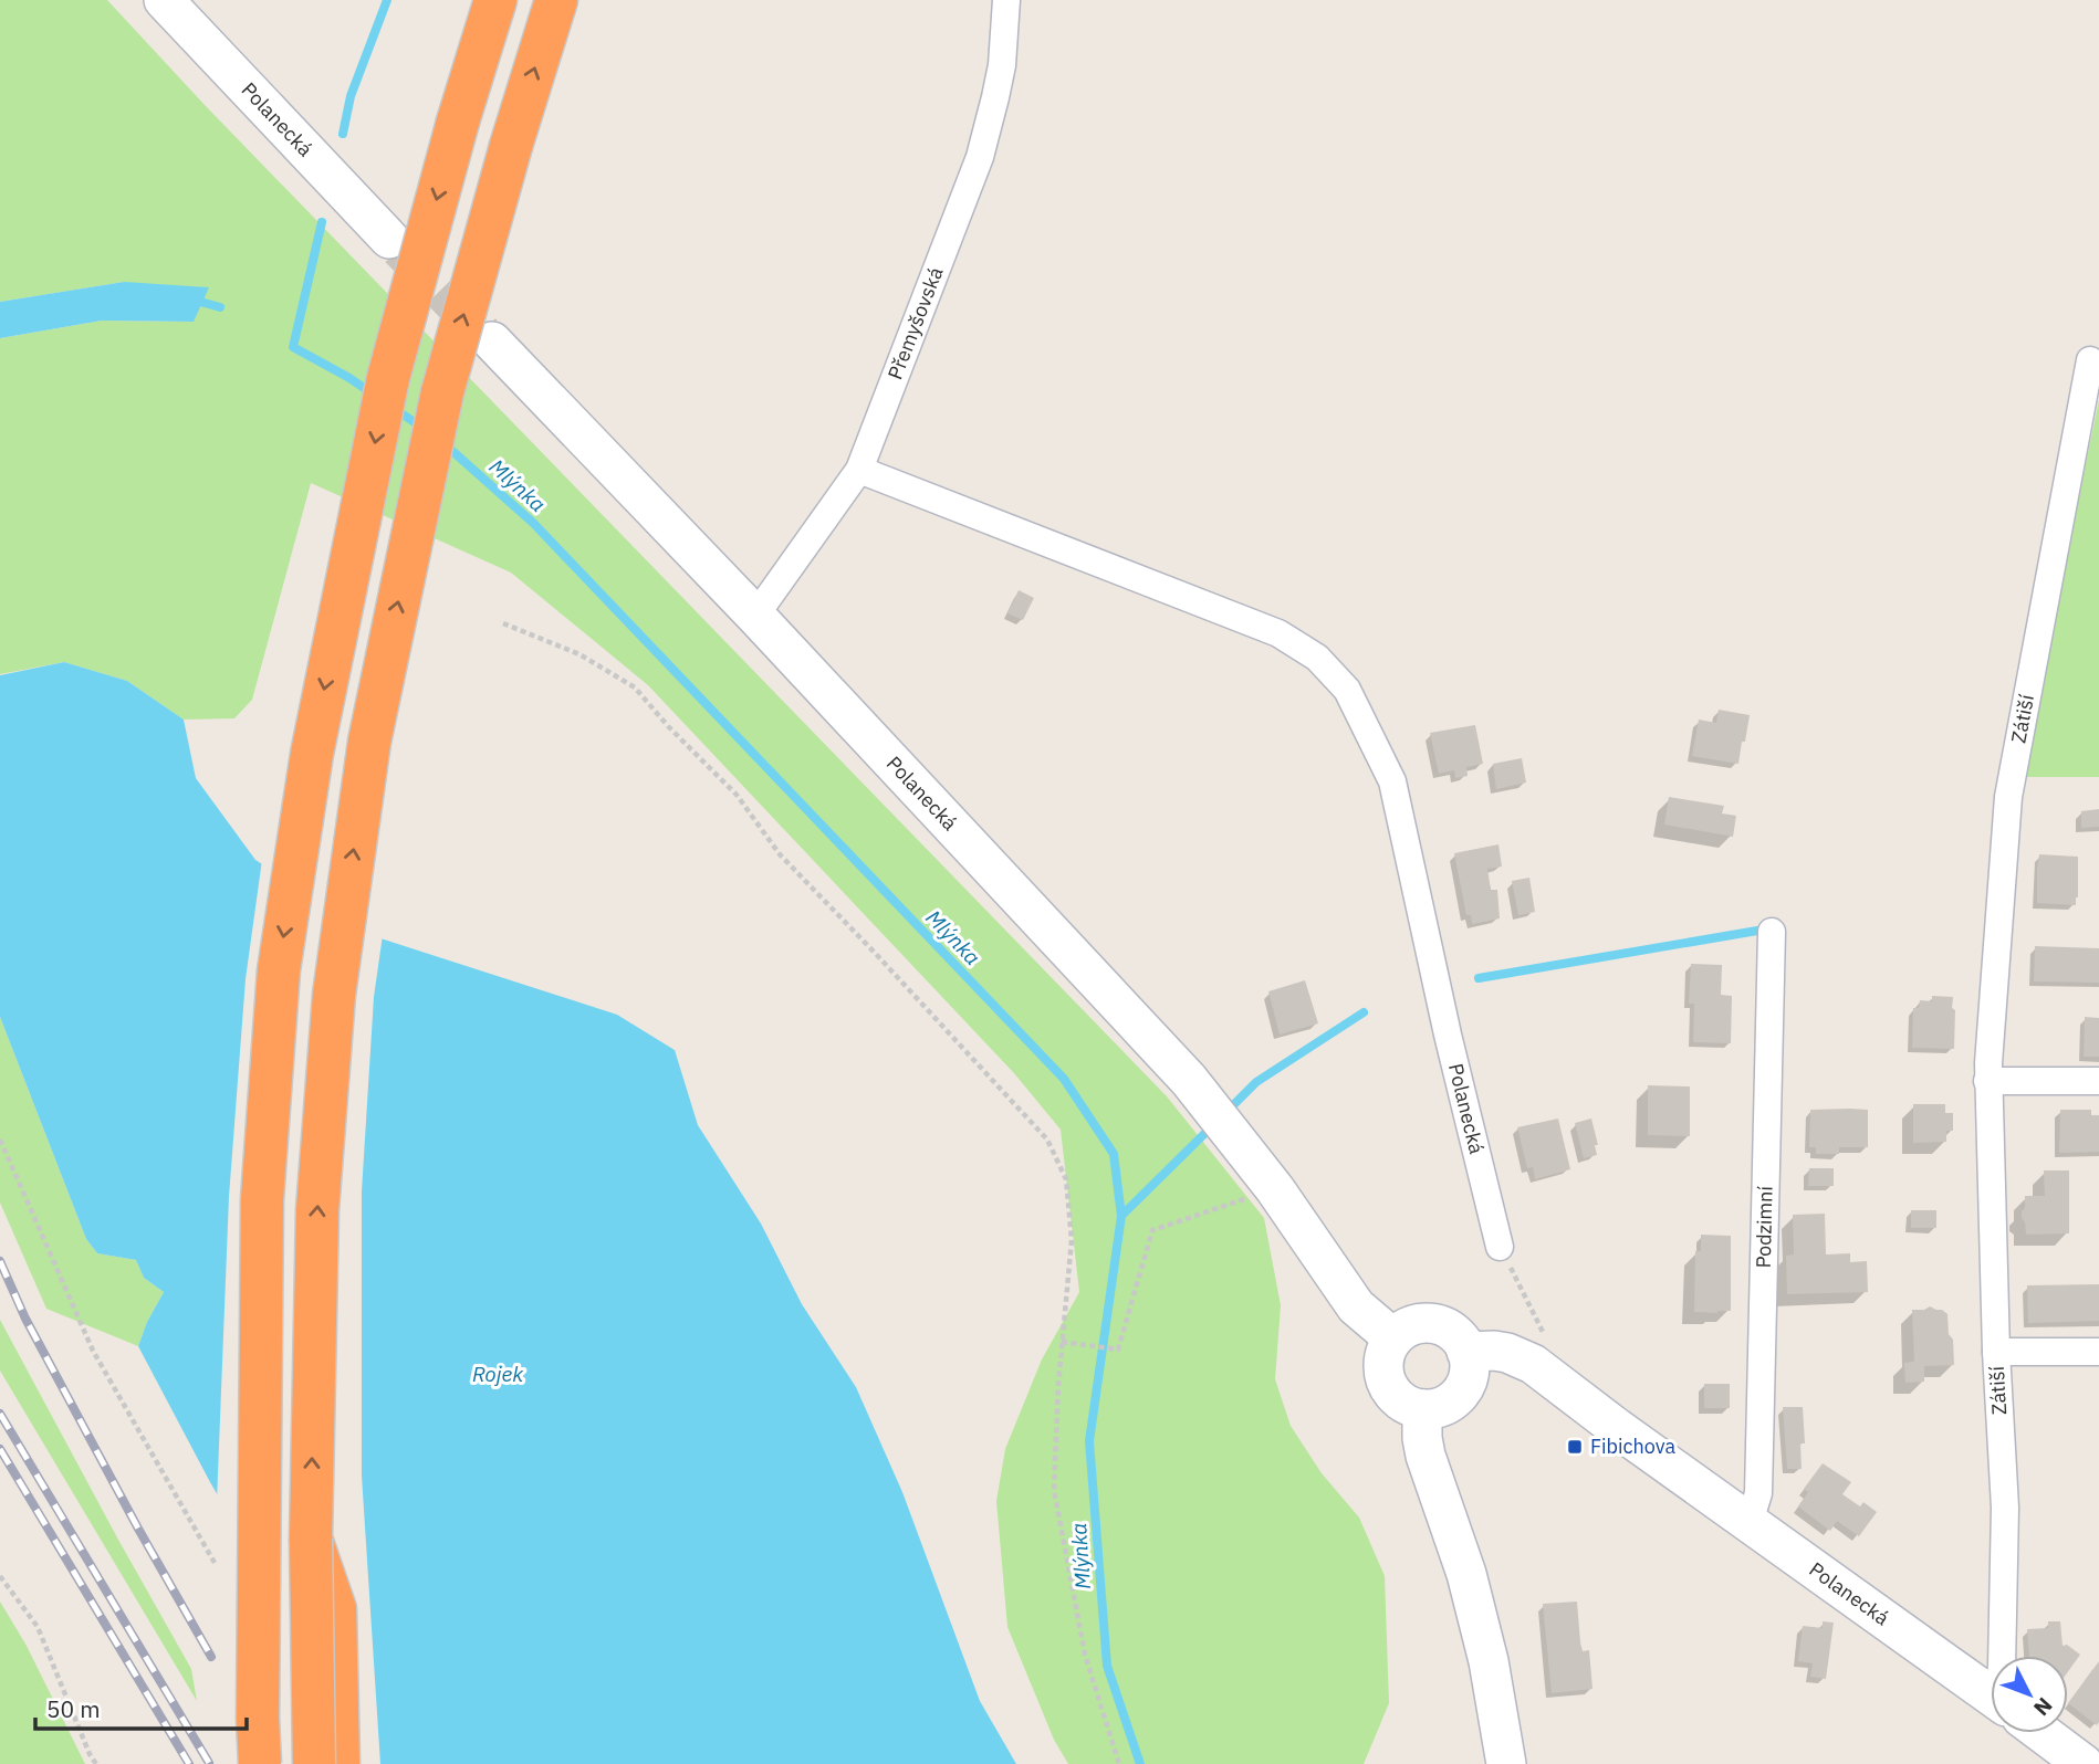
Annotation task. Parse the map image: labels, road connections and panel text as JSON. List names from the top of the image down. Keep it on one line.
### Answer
{"streets":{"street":["Polanecká","Přemyšovská","Zátiší","Podzimní"]},"crossings":[["Polanecká","Přemyšovská"],["Polanecká","Podzimní"]],"water":["Mlýnka","Rojek"],"places":{"transit":["Fibichova"]},"scale_bar":"50 m","north":"bottom right"}
